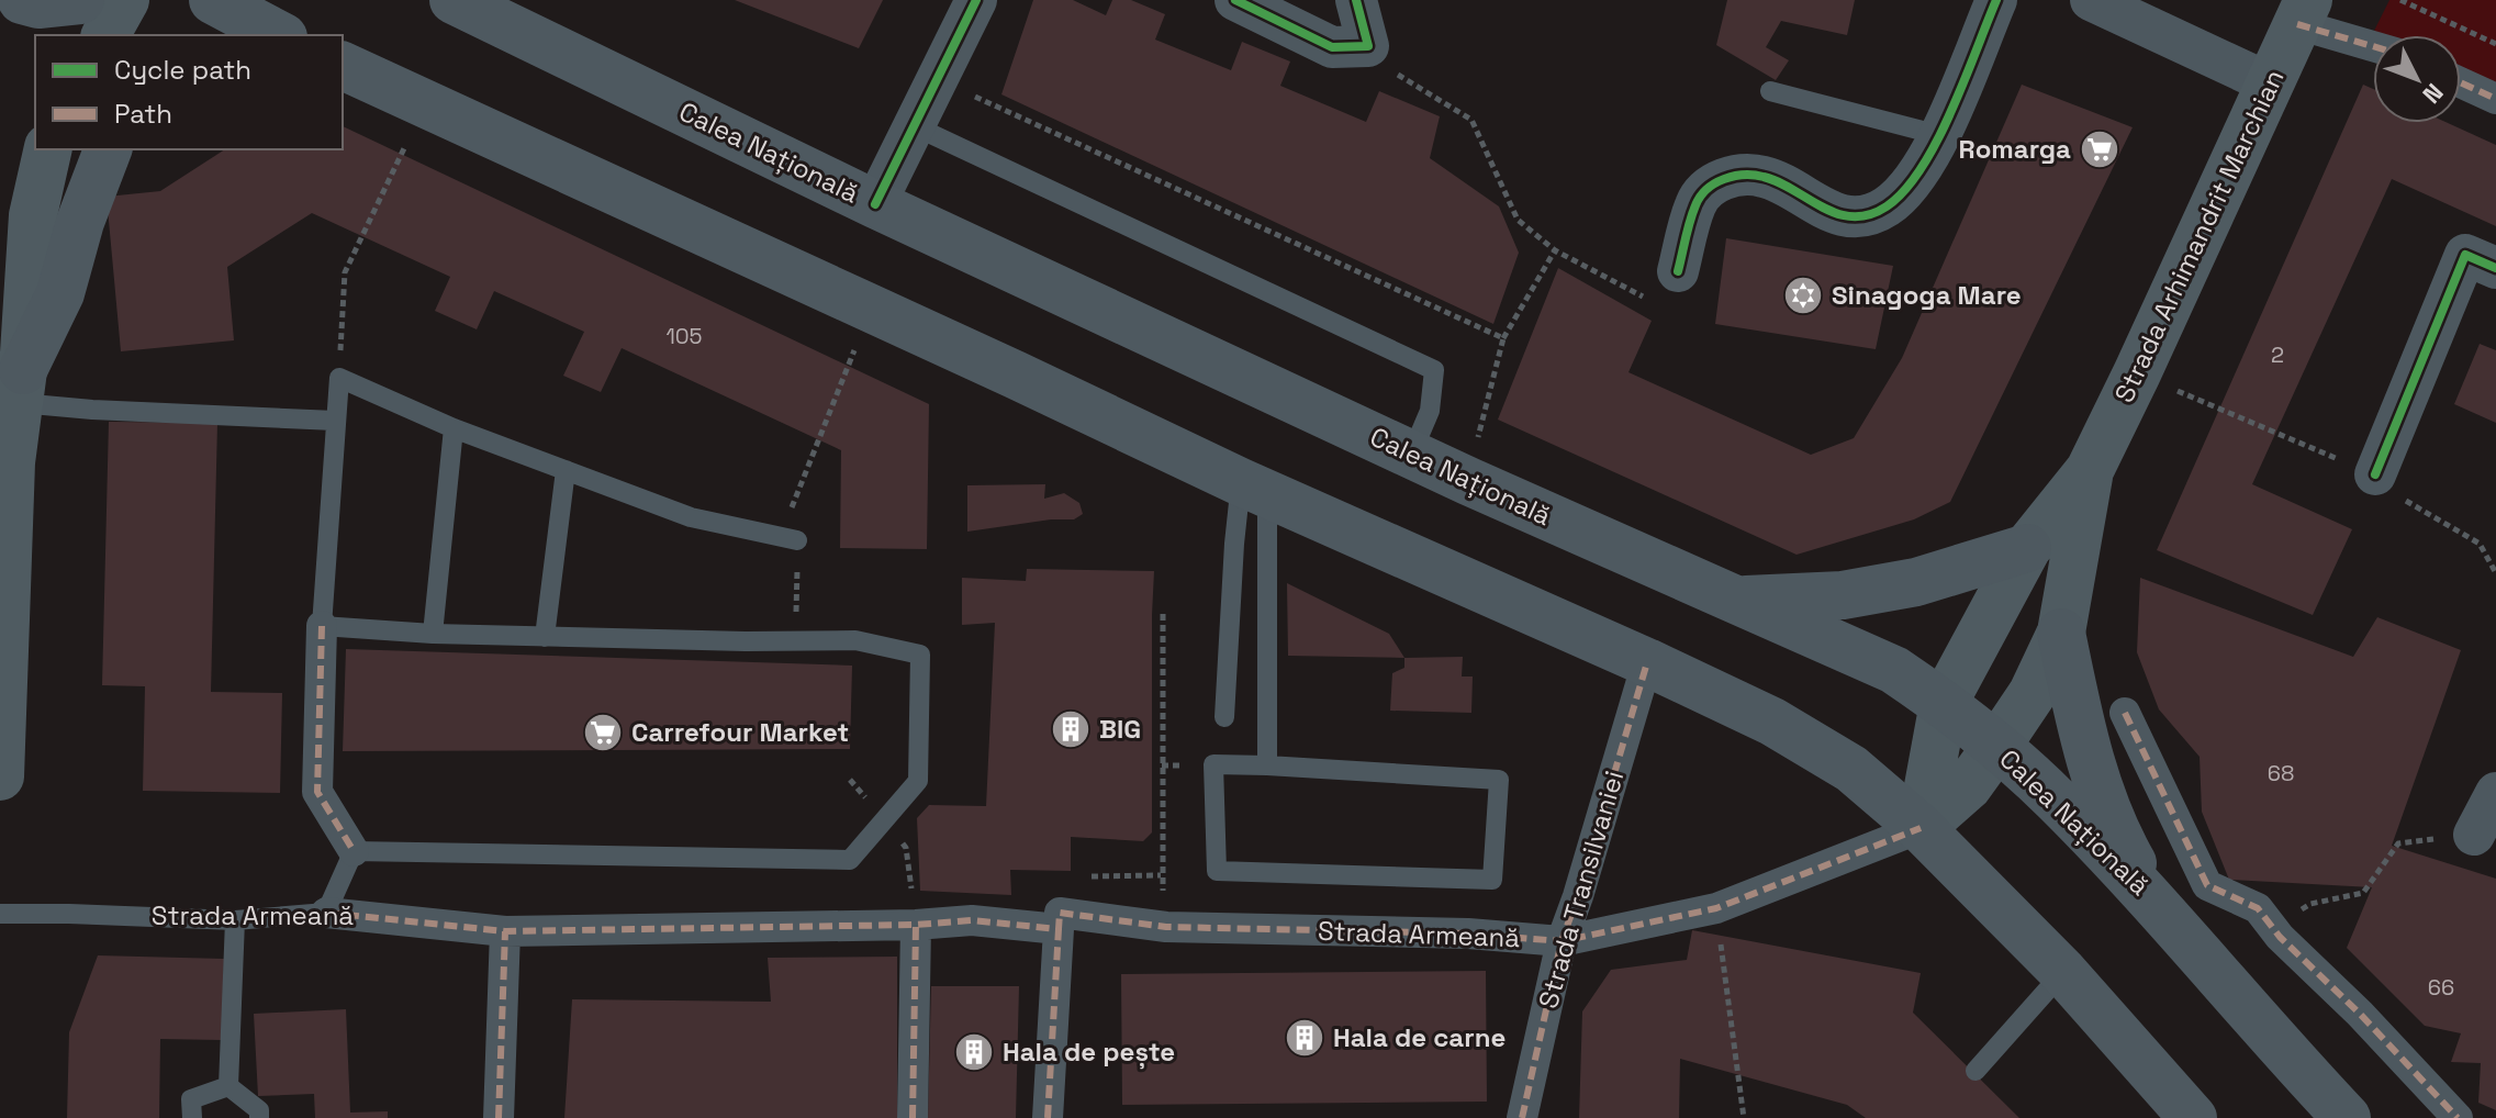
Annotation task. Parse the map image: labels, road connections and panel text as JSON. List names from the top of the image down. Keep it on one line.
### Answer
{"streets":{"main road":["Calea Națională","Strada Arhimandrit Marchian"],"street":["Strada Transilvaniei","Strada Armeană"]},"crossings":[["Calea Națională","Strada Arhimandrit Marchian"],["Strada Arhimandrit Marchian","Strada Armeană"],["Strada Transilvaniei","Strada Armeană"]],"places":{"supermarket":["Romarga","Carrefour Market"],"synagogue":["Sinagoga Mare"],"building":["BIG","Hala de carne","Hala de pește"]},"house_numbers":["105","2","68","66"],"legend":["Cycle path","Path"],"north":"bottom right"}
